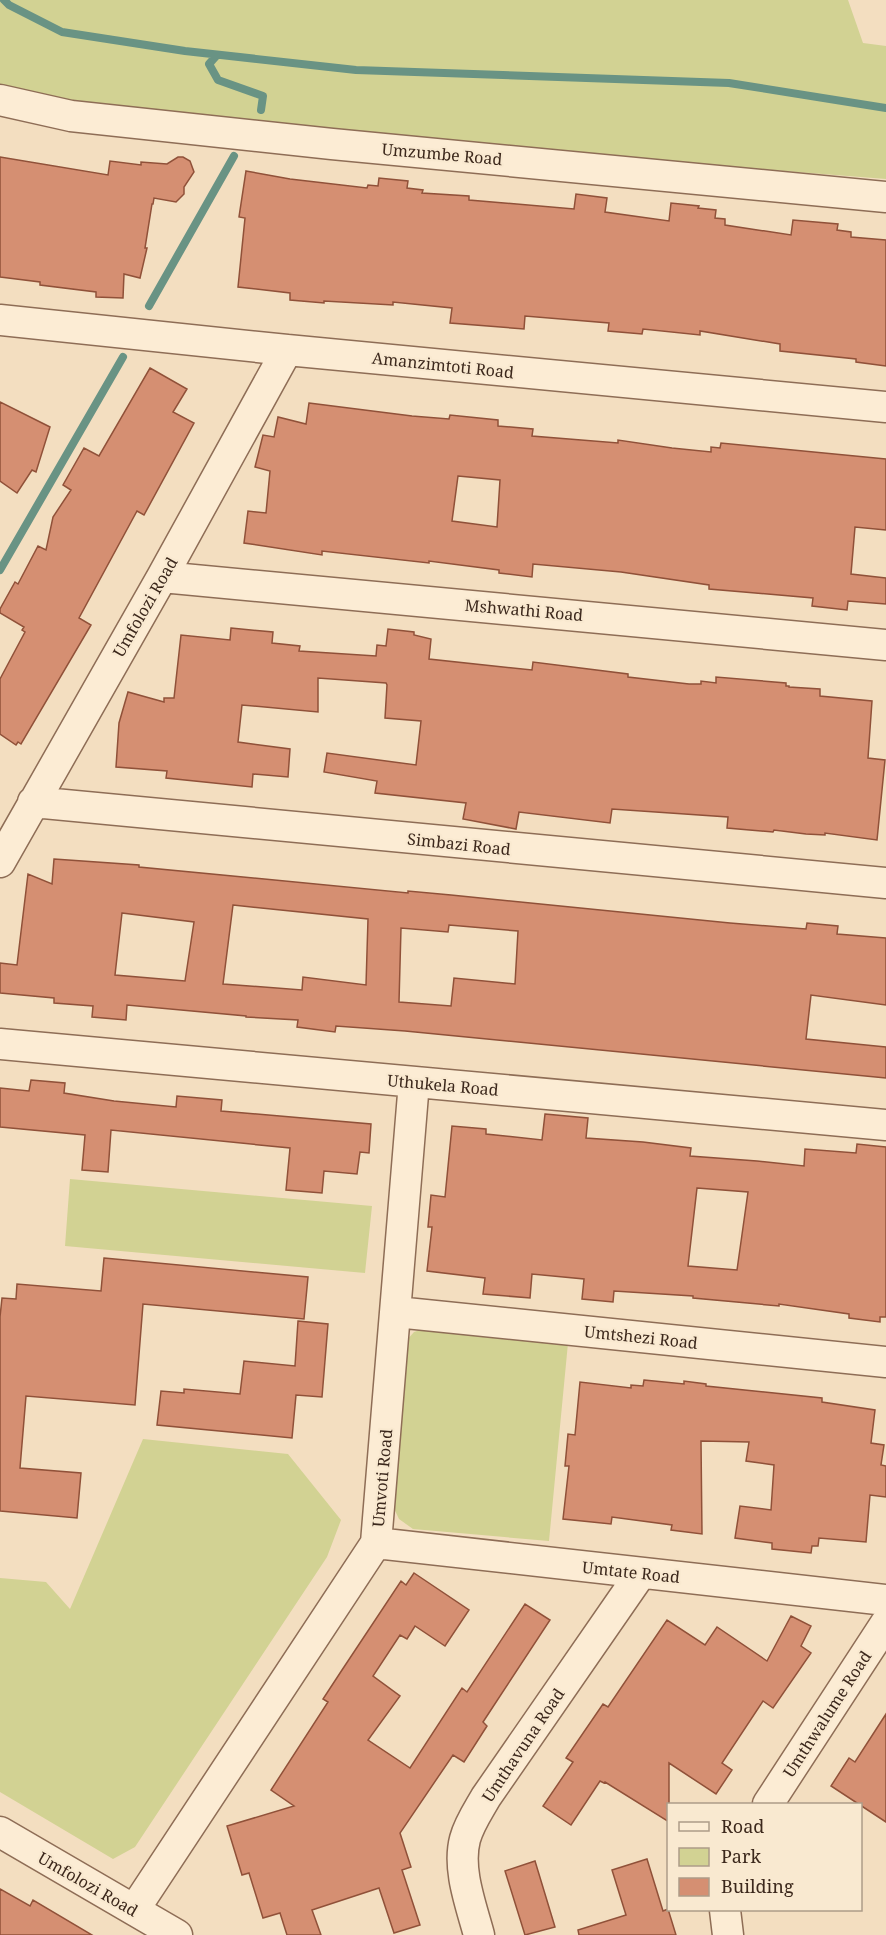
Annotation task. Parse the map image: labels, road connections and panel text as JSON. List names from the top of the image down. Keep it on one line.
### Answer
{"streets":{"street":["Umzumbe Road","Amanzimtoti Road","Umfolozi Road","Mshwathi Road","Simbazi Road","Uthukela Road","Umtshezi Road","Umvoti Road","Umtate Road","Umthwalume Road","Umthavuna Road"]},"crossings":[["Amanzimtoti Road","Umfolozi Road"],["Umfolozi Road","Mshwathi Road"],["Umfolozi Road","Simbazi Road"],["Umfolozi Road","Umvoti Road"],["Uthukela Road","Umvoti Road"],["Umtshezi Road","Umvoti Road"],["Umvoti Road","Umtate Road"],["Umtate Road","Umthavuna Road"]],"legend":["Road","Park","Building"]}
